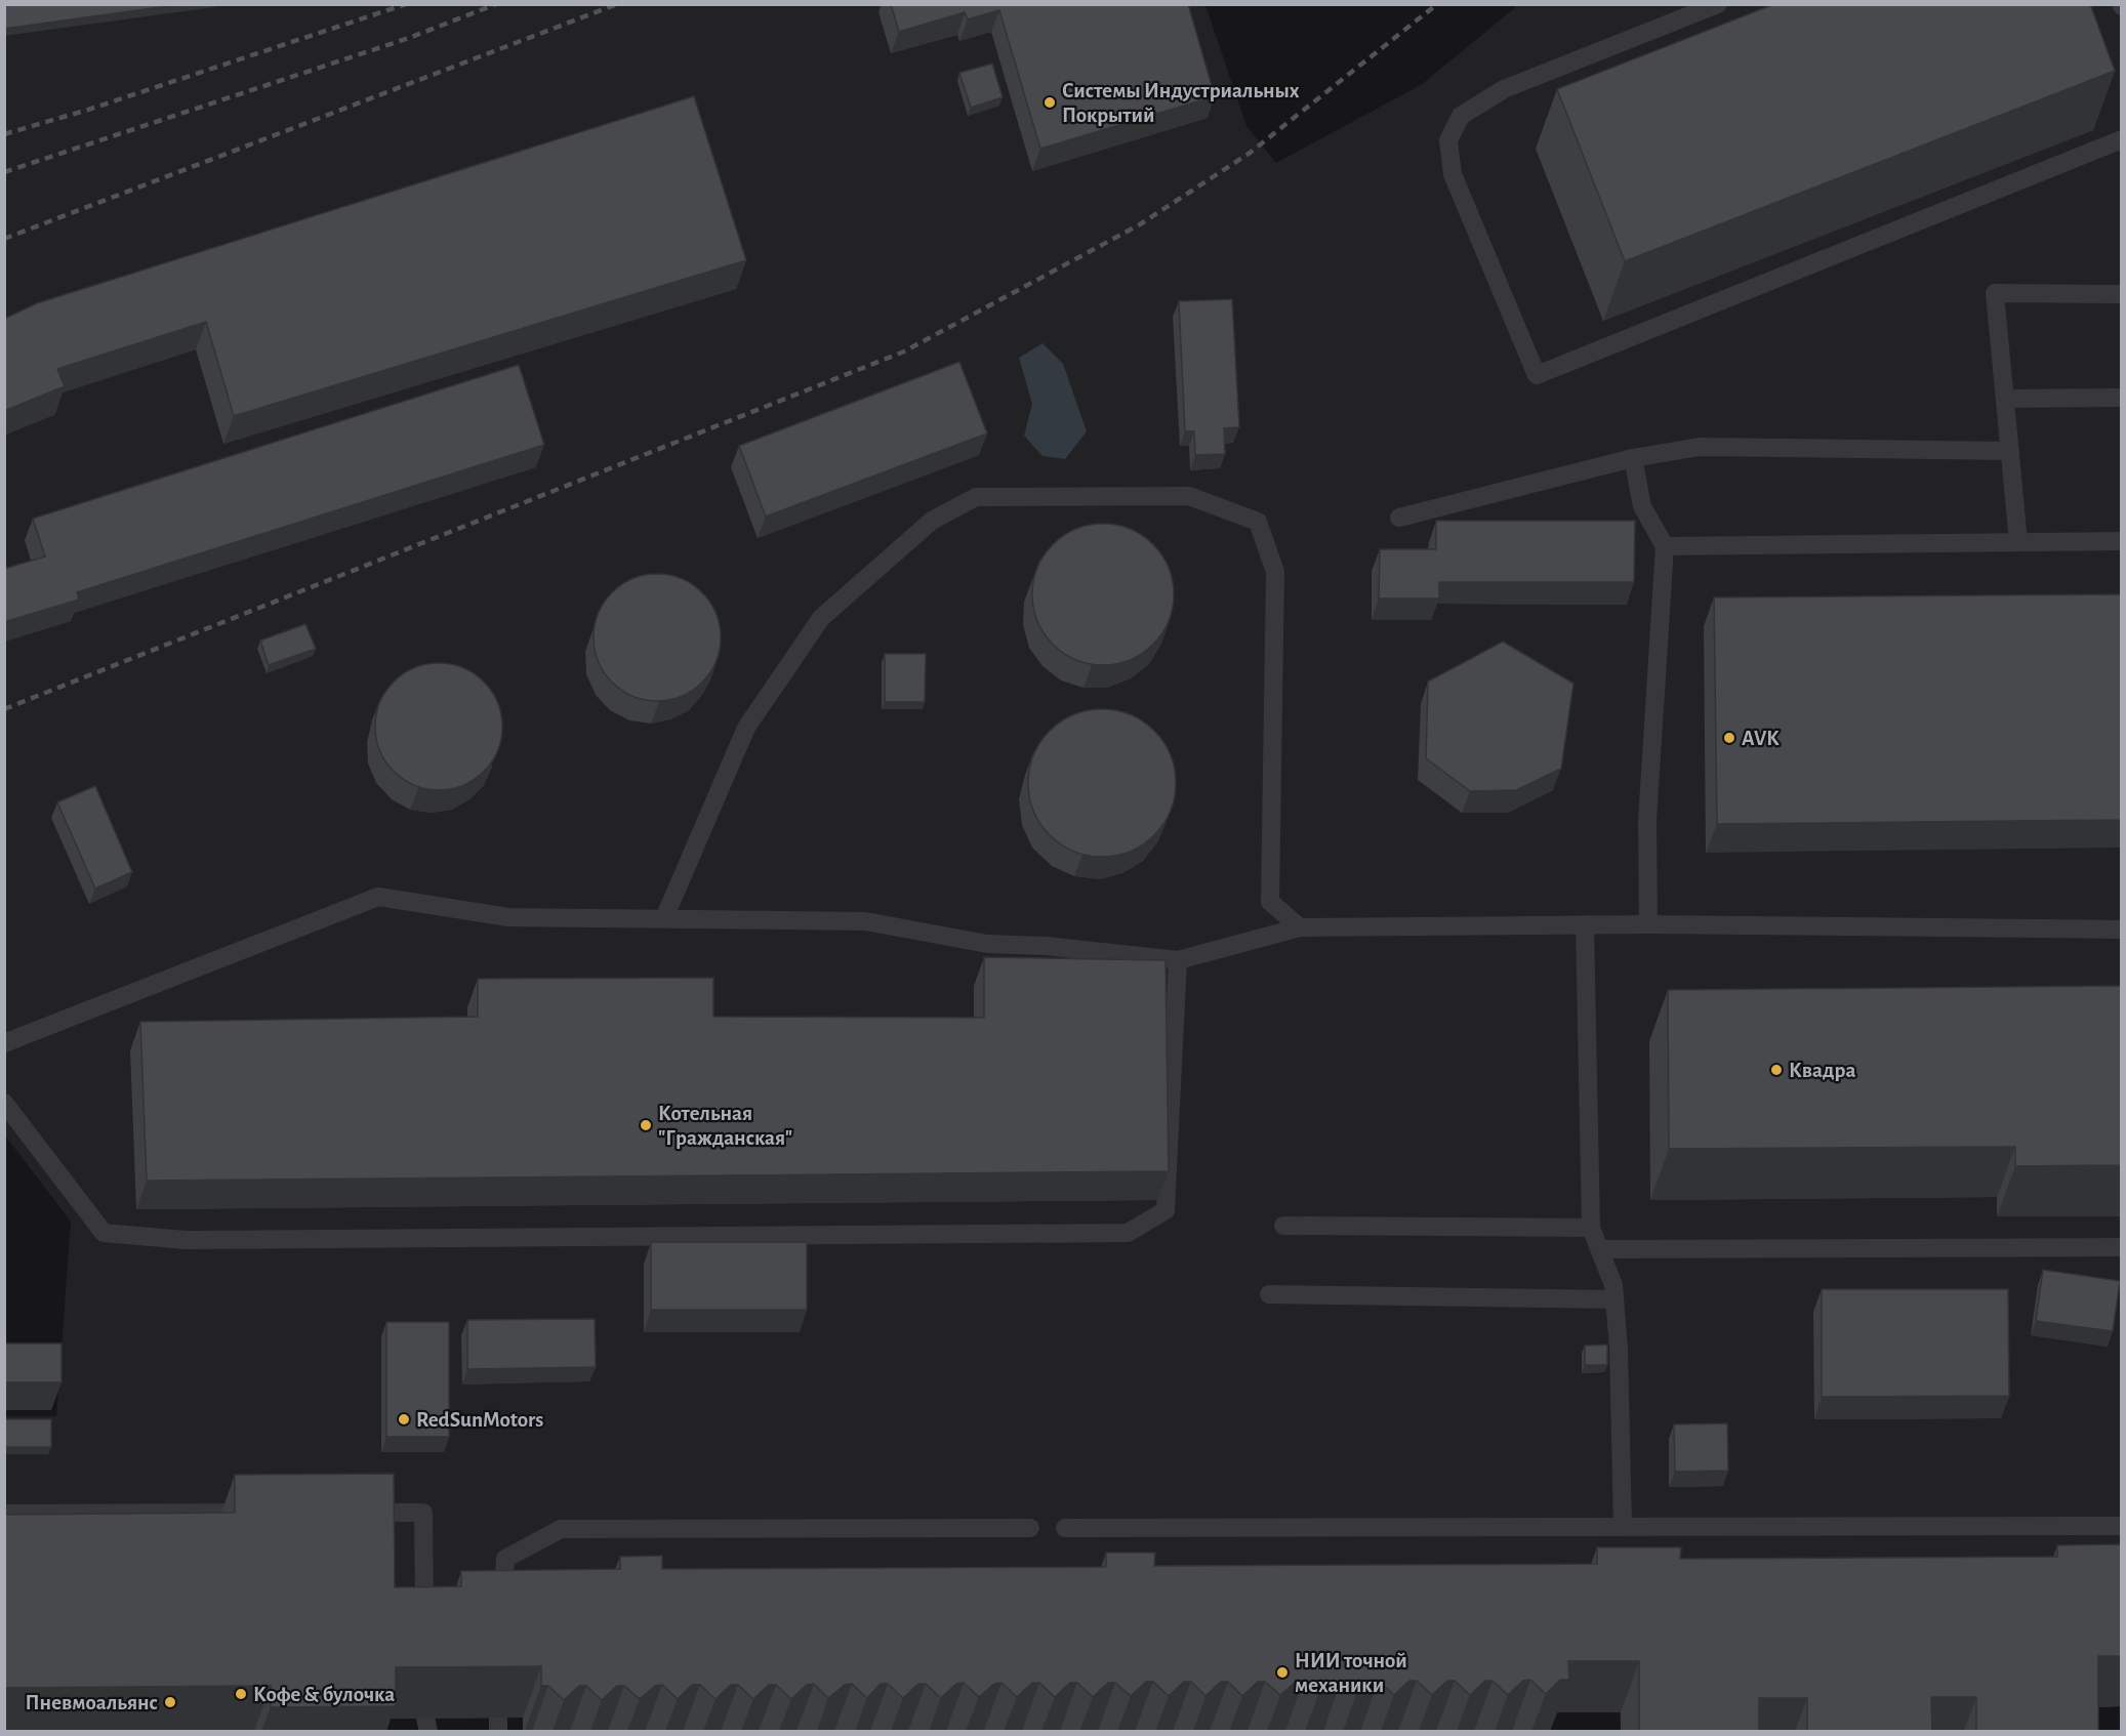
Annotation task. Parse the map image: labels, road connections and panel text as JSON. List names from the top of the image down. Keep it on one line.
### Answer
{"places":["Системы Индустриальных Покрытий","AVK","Квадра","Котельная \"Гражданская\"","RedSunMotors","НИИ точной механики","Кофе & булочка","Пневмоальянс"]}
